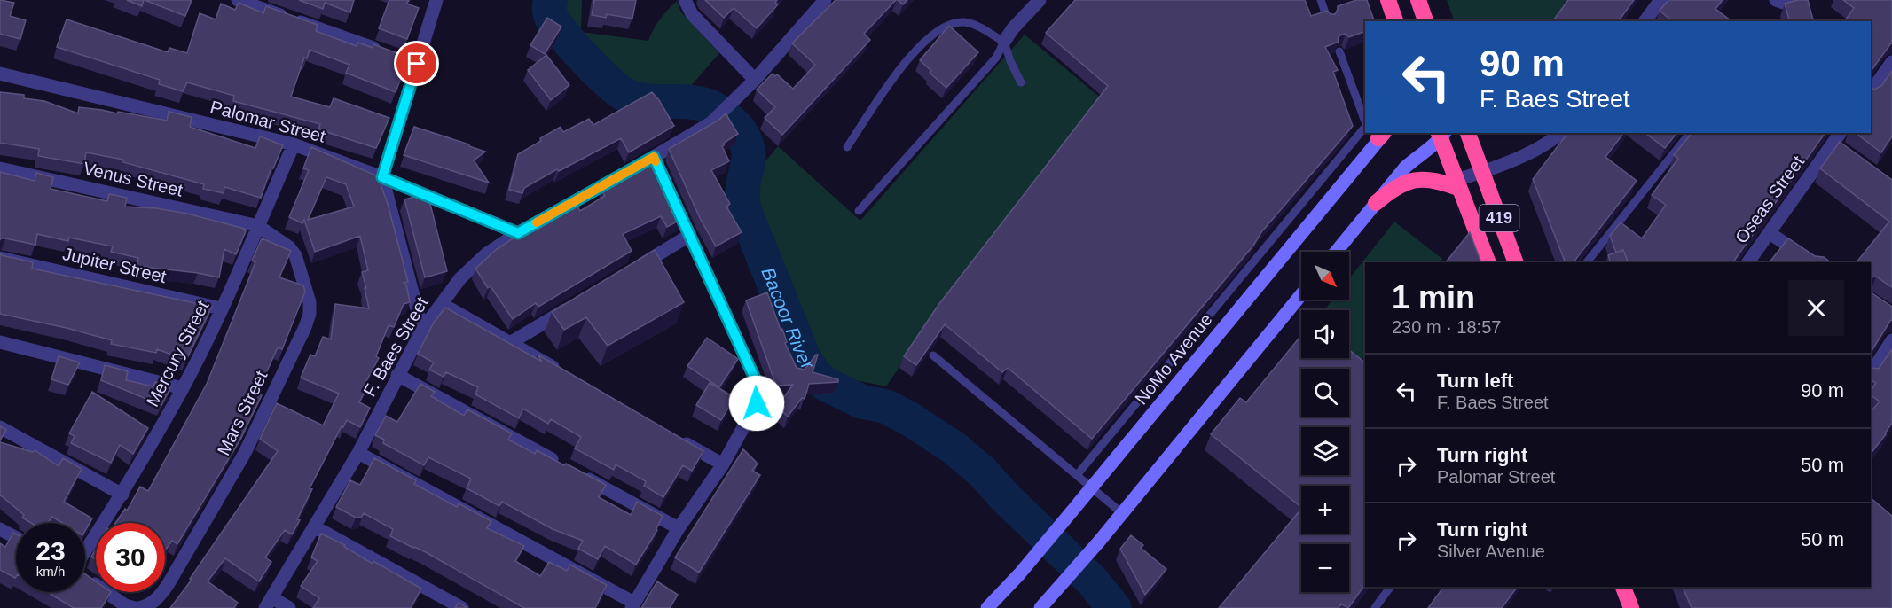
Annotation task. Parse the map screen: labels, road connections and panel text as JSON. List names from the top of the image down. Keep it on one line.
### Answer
{"streets":{"highway":["419"],"main road":["NoMo Avenue"],"street":["Palomar Street","Venus Street","Oseas Street","Jupiter Street","F. Baes Street","Mercury Street","Mars Street"]},"crossings":[["Palomar Street","F. Baes Street"],["Palomar Street","Mercury Street"],["Venus Street","Mercury Street"],["Venus Street","Mars Street"],["Jupiter Street","Mercury Street"],["Mercury Street","Mars Street"]],"water":["Bacoor River"],"north":"bottom right","page":{"turn":["90 m","F. Baes Street"],"map_buttons":["+","−"],"heading":["1 min","230 m · 18:57"],"list":[{"name":"Turn left","note":"F. Baes Street","value":"90 m"},{"name":"Turn right","note":"Palomar Street","value":"50 m"},{"name":"Turn right","note":"Silver Avenue","value":"50 m"}],"speed":"23 km/h","limit":"30"}}
